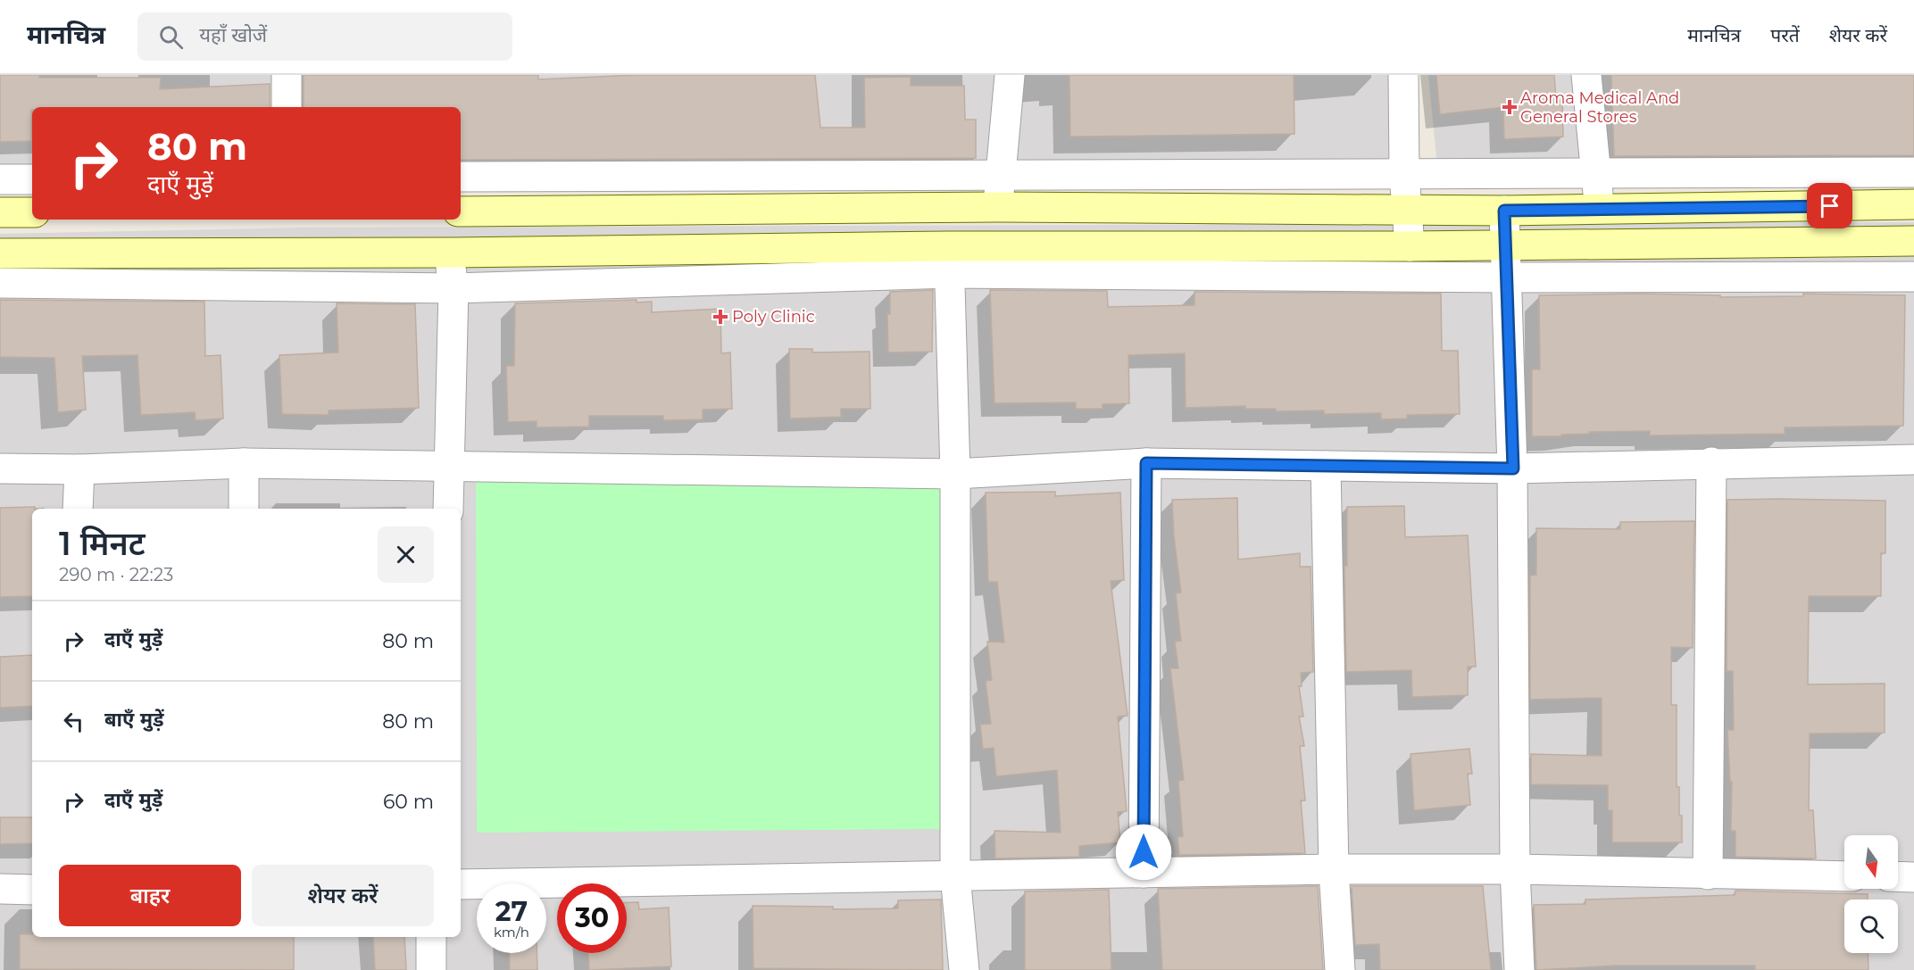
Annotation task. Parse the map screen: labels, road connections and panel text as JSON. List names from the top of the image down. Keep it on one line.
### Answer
{"places":{"health":["Aroma Medical And General Stores","Poly Clinic"]},"north":"bottom","page":{"header":"मानचित्र","search":"यहाँ खोजें","nav":["मानचित्र","परतें","शेयर करें"],"turn":["80 m","दाएँ मुड़ें"],"heading":["1 मिनट","290 m · 22:23"],"list":[{"name":"दाएँ मुड़ें","value":"80 m"},{"name":"बाएँ मुड़ें","value":"80 m"},{"name":"दाएँ मुड़ें","value":"60 m"}],"buttons":["बाहर","शेयर करें"],"speed":"27 km/h","limit":"30"}}
